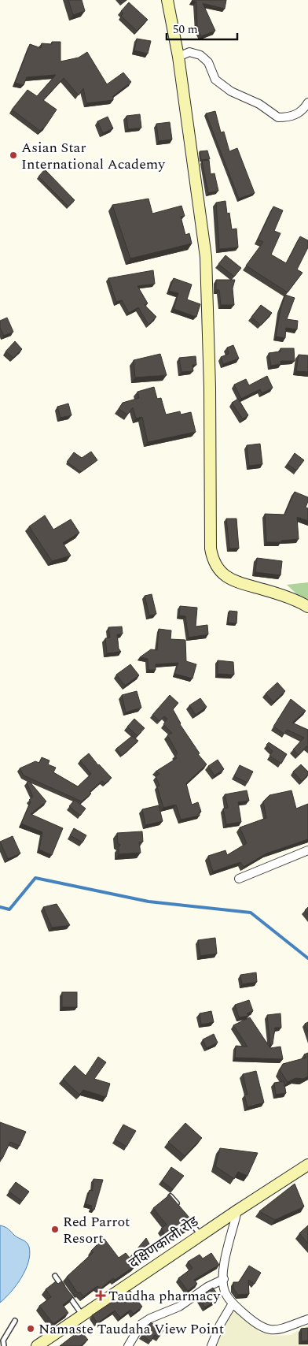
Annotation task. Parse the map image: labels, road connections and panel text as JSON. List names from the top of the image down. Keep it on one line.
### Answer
{"streets":{"main road":["दक्षिणकाली रोड"]},"places":{"other":["Asian Star International Academy","Red Parrot Resort","Namaste Taudaha View Point"],"health":["Taudha pharmacy"]},"scale_bar":"50 m"}
